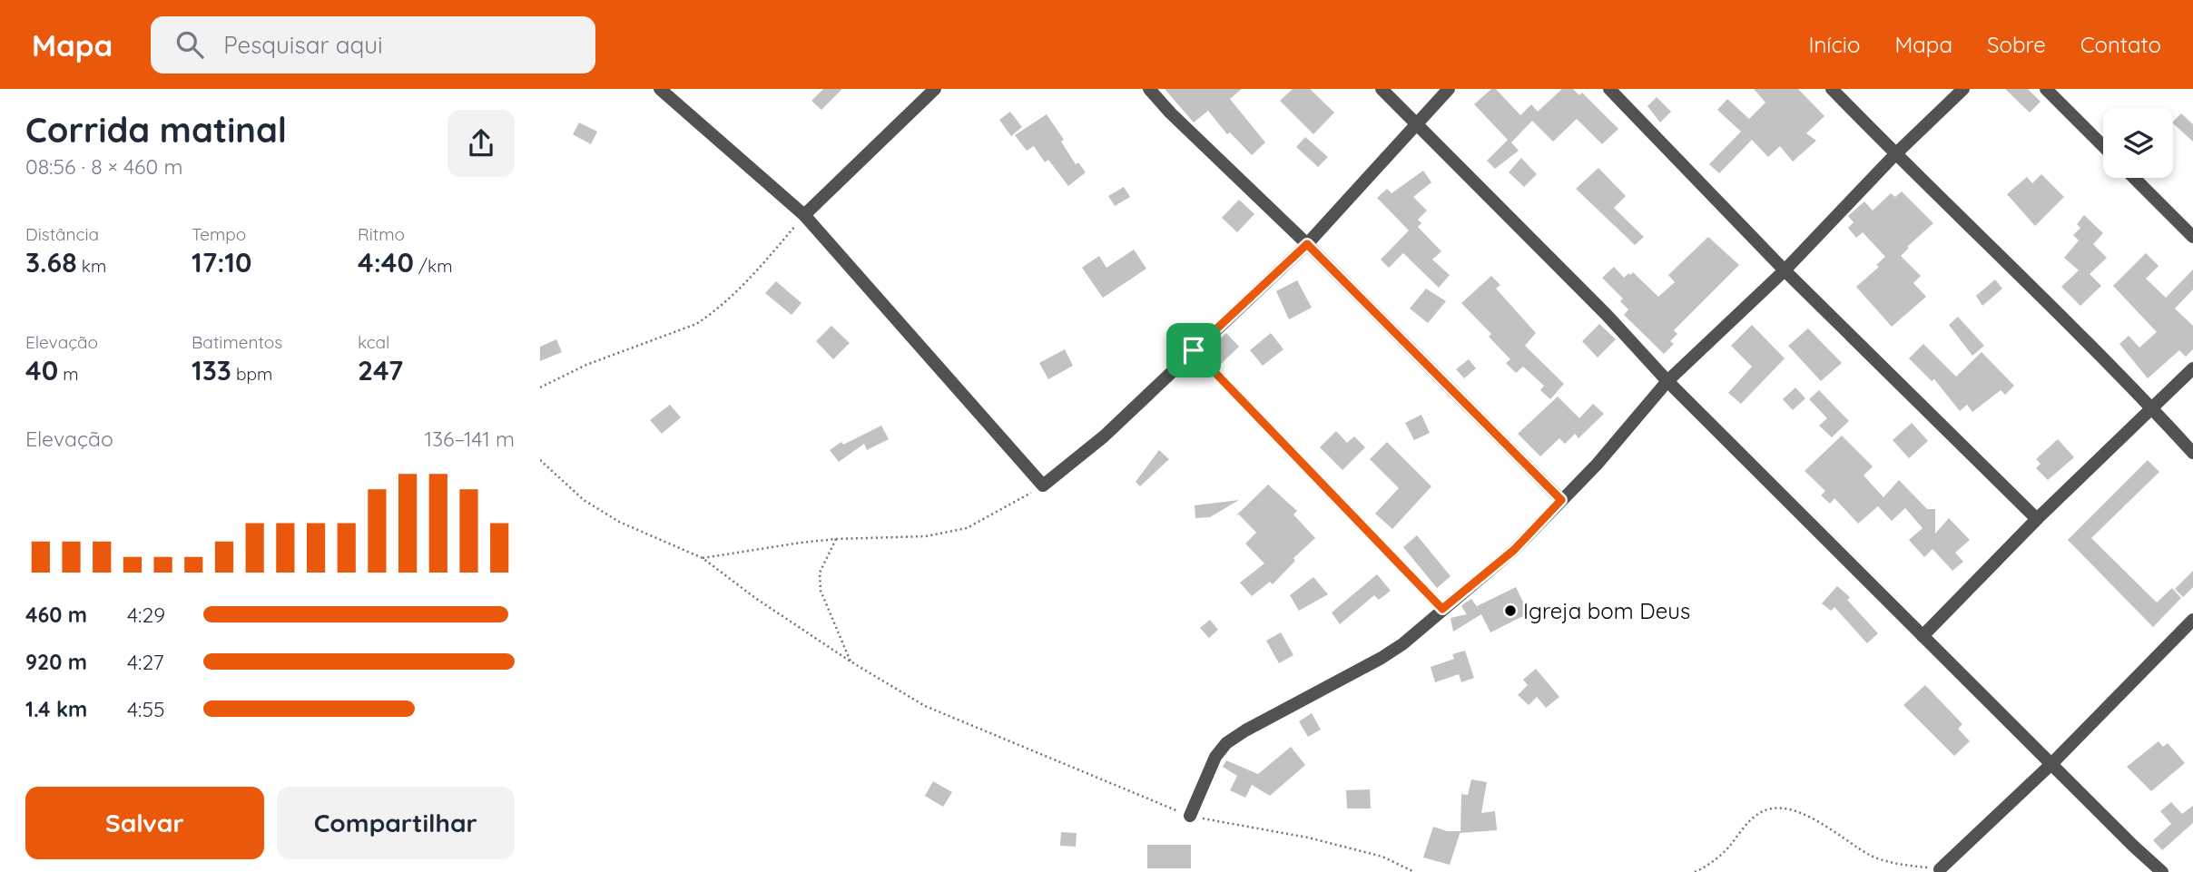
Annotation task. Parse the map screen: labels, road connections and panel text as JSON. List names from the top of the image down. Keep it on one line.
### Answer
{"places":["Igreja bom Deus"],"page":{"header":"Mapa","search":"Pesquisar aqui","nav":["Início","Mapa","Sobre","Contato"],"heading":["Corrida matinal","08:56 · 8 × 460 m"],"stats":[["Distância","3.68 km"],["Tempo","17:10"],["Ritmo","4:40 /km"],["Elevação","40 m"],["Batimentos","133 bpm"],["kcal","247"]],"chart":["Elevação","136–141 m"],"list":[{"name":"460 m","note":"4:29"},{"name":"920 m","note":"4:27"},{"name":"1.4 km","note":"4:55"}],"buttons":["Salvar","Compartilhar"]}}
